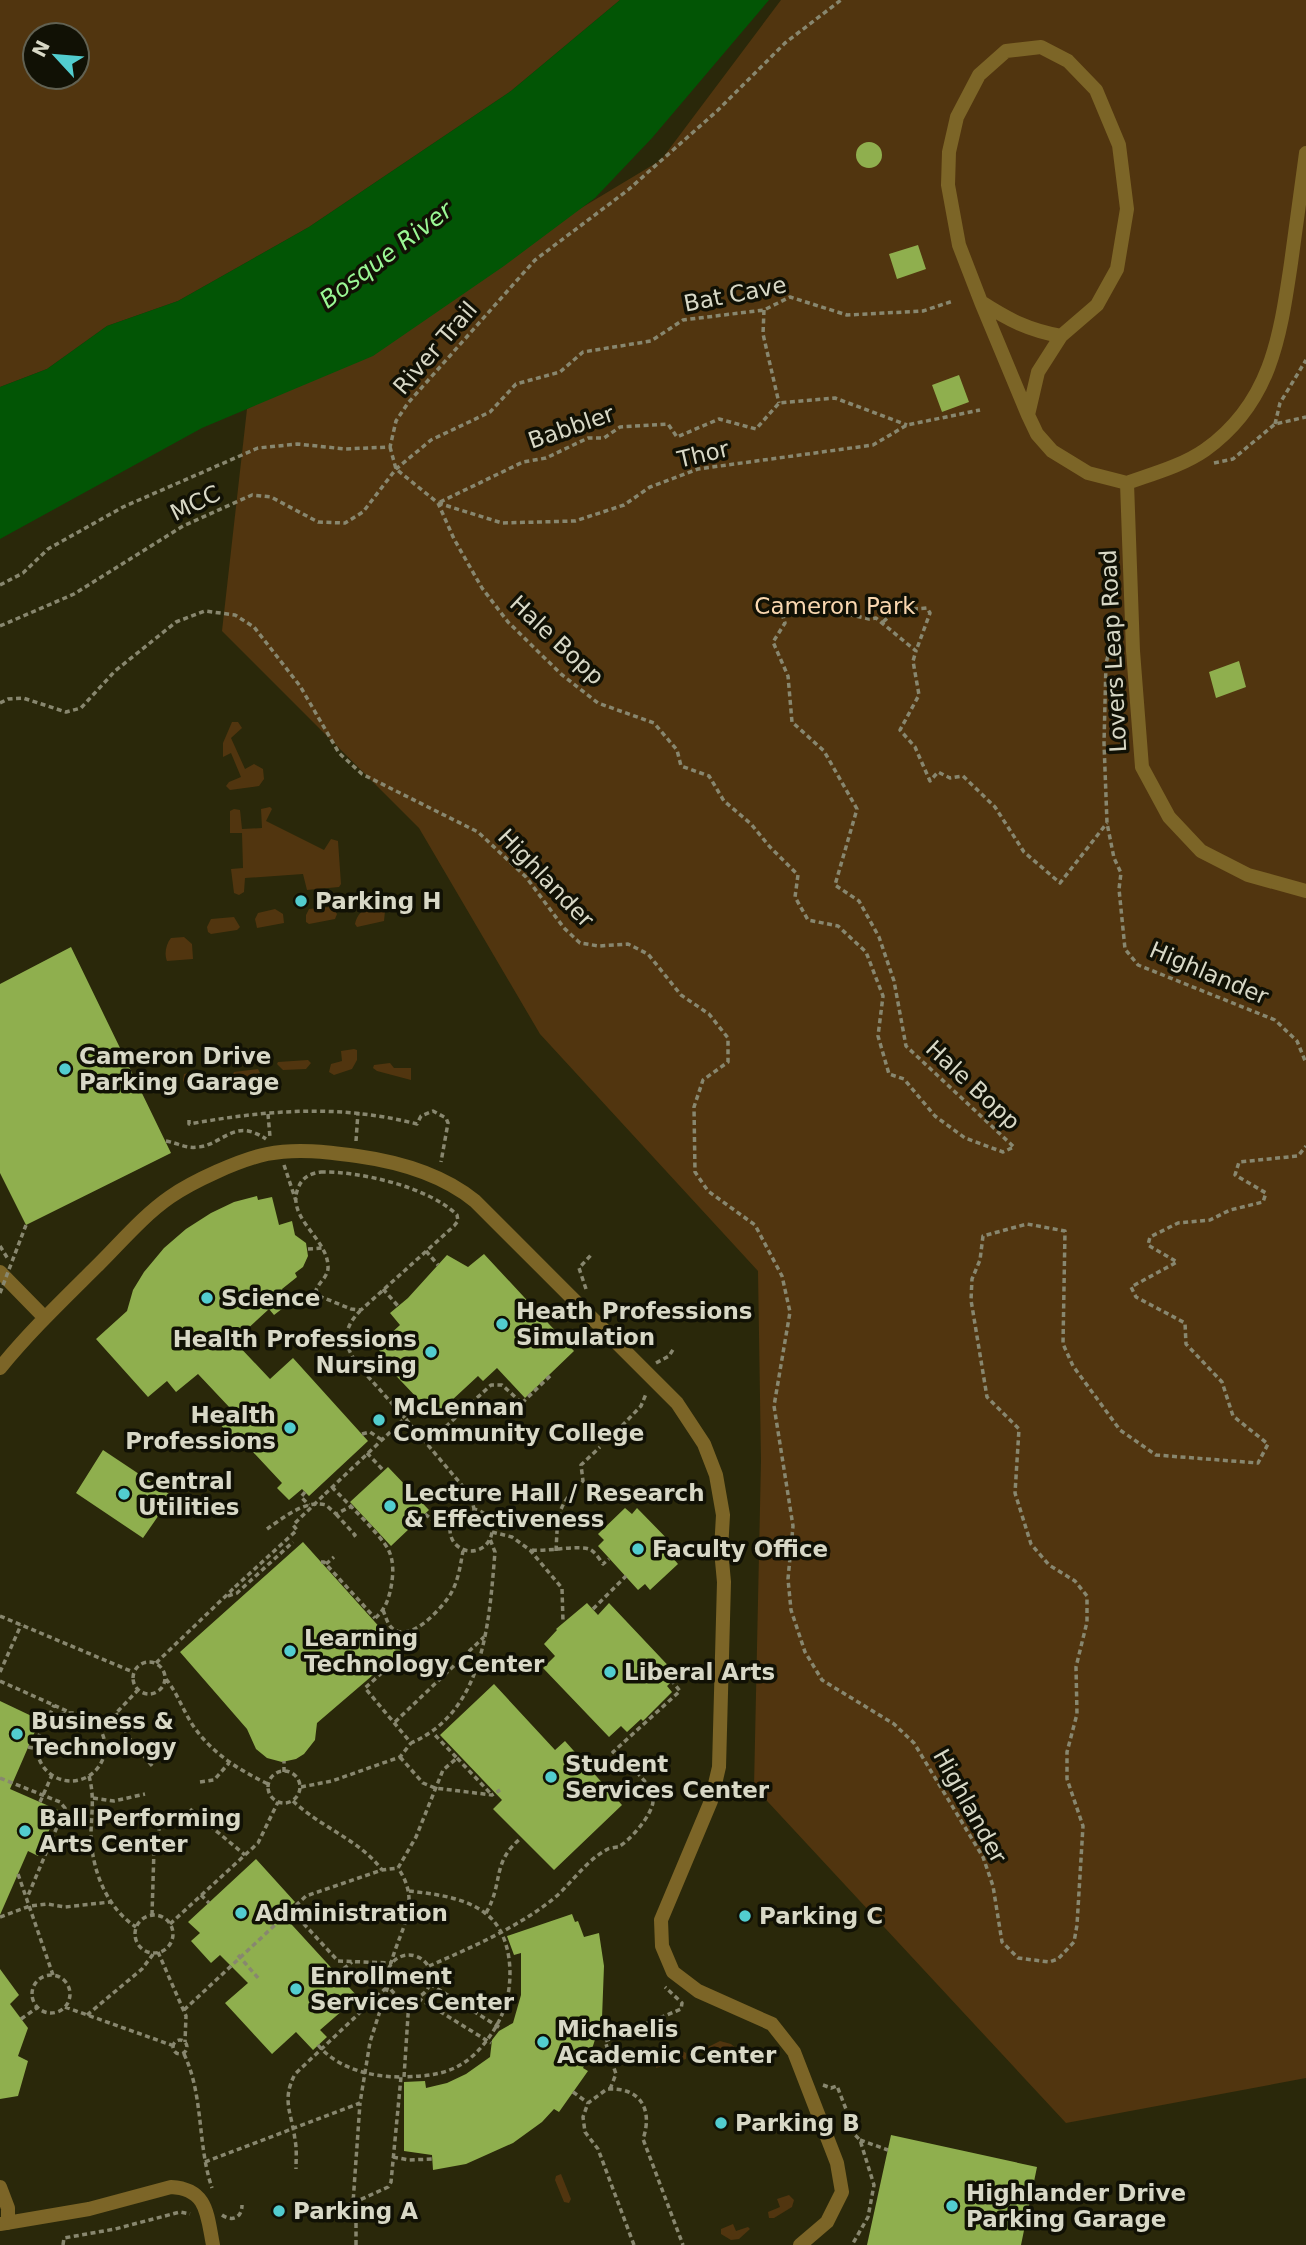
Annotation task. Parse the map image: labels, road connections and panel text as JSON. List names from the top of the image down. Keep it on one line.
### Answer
{"streets":{"street":["Lovers Leap Road"],"path":["Bat Cave","River Trail","Babbler","Thor","MCC","Hale Bopp","Highlander"]},"crossings":[["Bat Cave","MCC"],["Bat Cave","Hale Bopp"],["Babbler","Thor"],["Babbler","Hale Bopp"],["Thor","Hale Bopp"],["MCC","Hale Bopp"]],"water":["Bosque River"],"parks":["Cameron Park"],"places":["Parking H","Cameron Drive Parking Garage","Science","Heath Professions Simulation","Health Professions Nursing","McLennan Community College","Health Professions","Central Utilities","Lecture Hall / Research & Effectiveness","Faculty Office","Learning Technology Center","Liberal Arts","Business & Technology","Student Services Center","Ball Performing Arts Center","Administration","Parking C","Enrollment Services Center","Michaelis Academic Center","Parking B","Highlander Drive Parking Garage","Parking A"],"north":"top left"}
